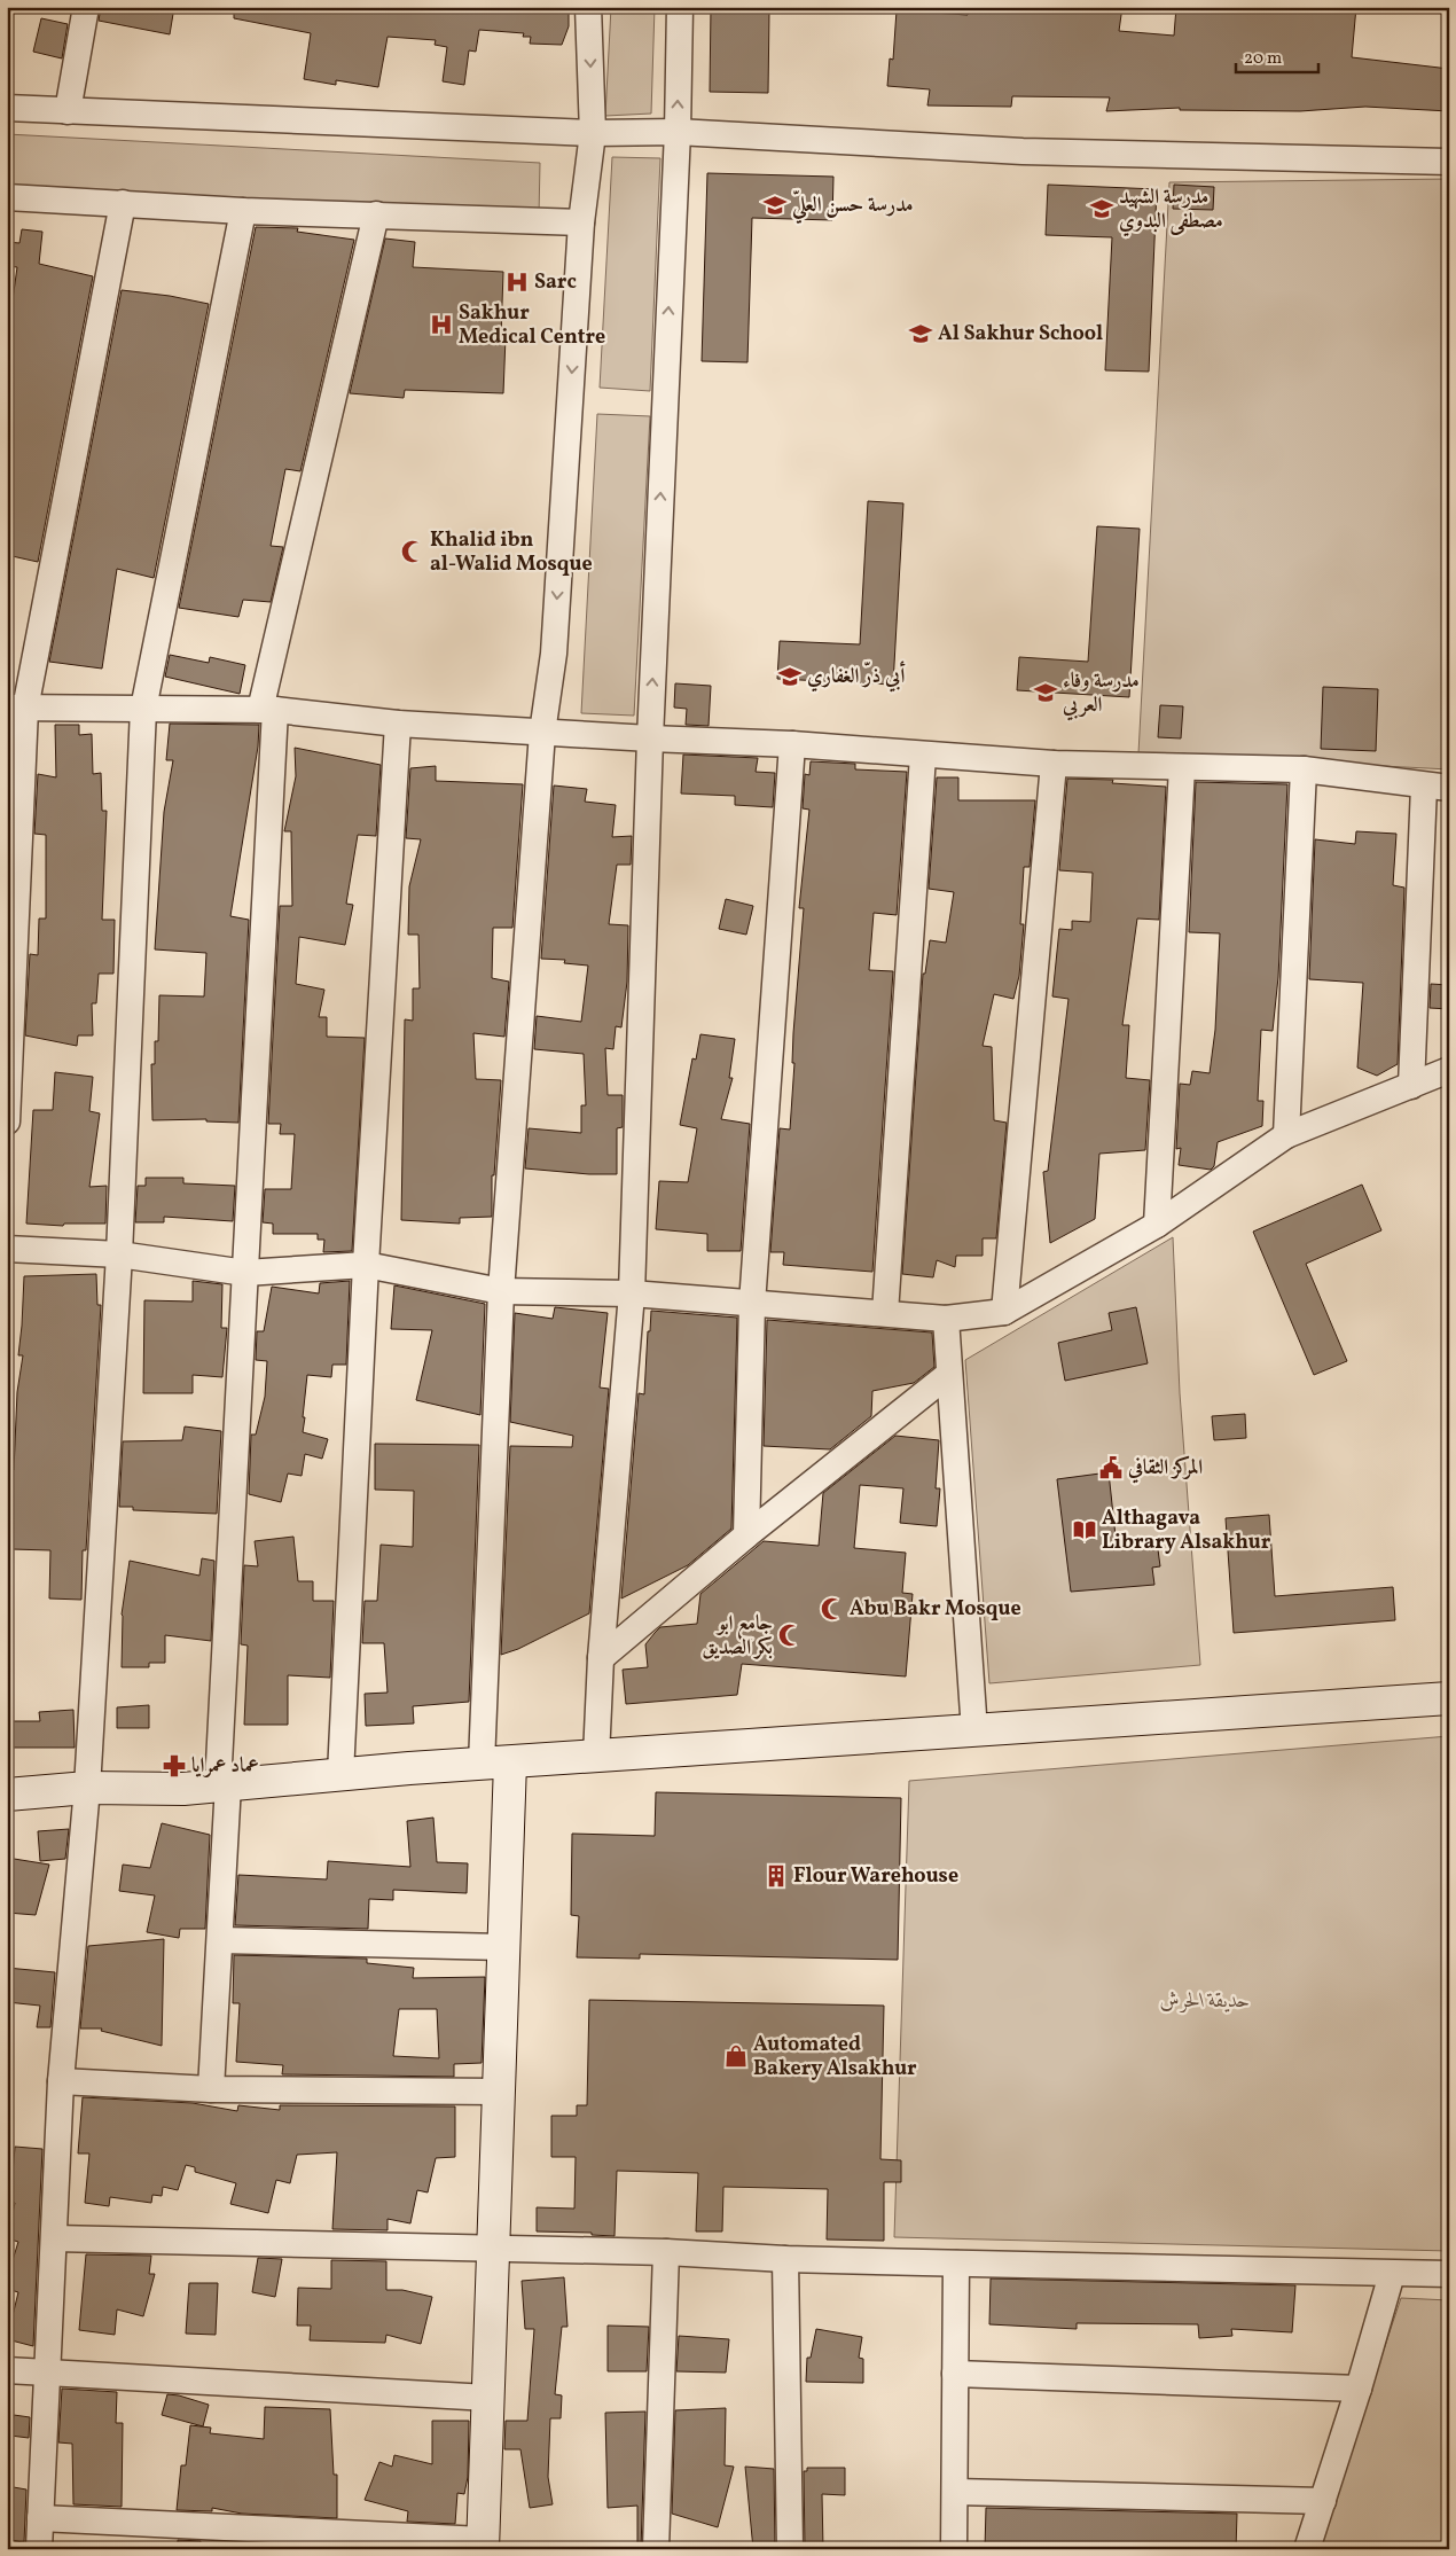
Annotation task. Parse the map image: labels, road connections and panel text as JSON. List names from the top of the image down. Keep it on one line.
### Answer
{"parks":["حديقة الحرش"],"places":{"school or university":["مدرسة حسن العليّ","مدرسة الشهيد مصطفى البدوي","Al Sakhur School","أبي ذرّ الغفاري","مدرسة وفاء العربي"],"hospital":["Sarc","Sakhur Medical Centre"],"mosque":["Khalid ibn al-Walid Mosque","Abu Bakr Mosque","جامع ابو بكر الصديق"],"public building":["المركز الثقافي"],"library":["Althagava Library Alsakhur"],"pharmacy":["عماد عمرايا"],"building":["Flour Warehouse"],"shop":["Automated Bakery Alsakhur"]},"scale_bar":"20 m"}
